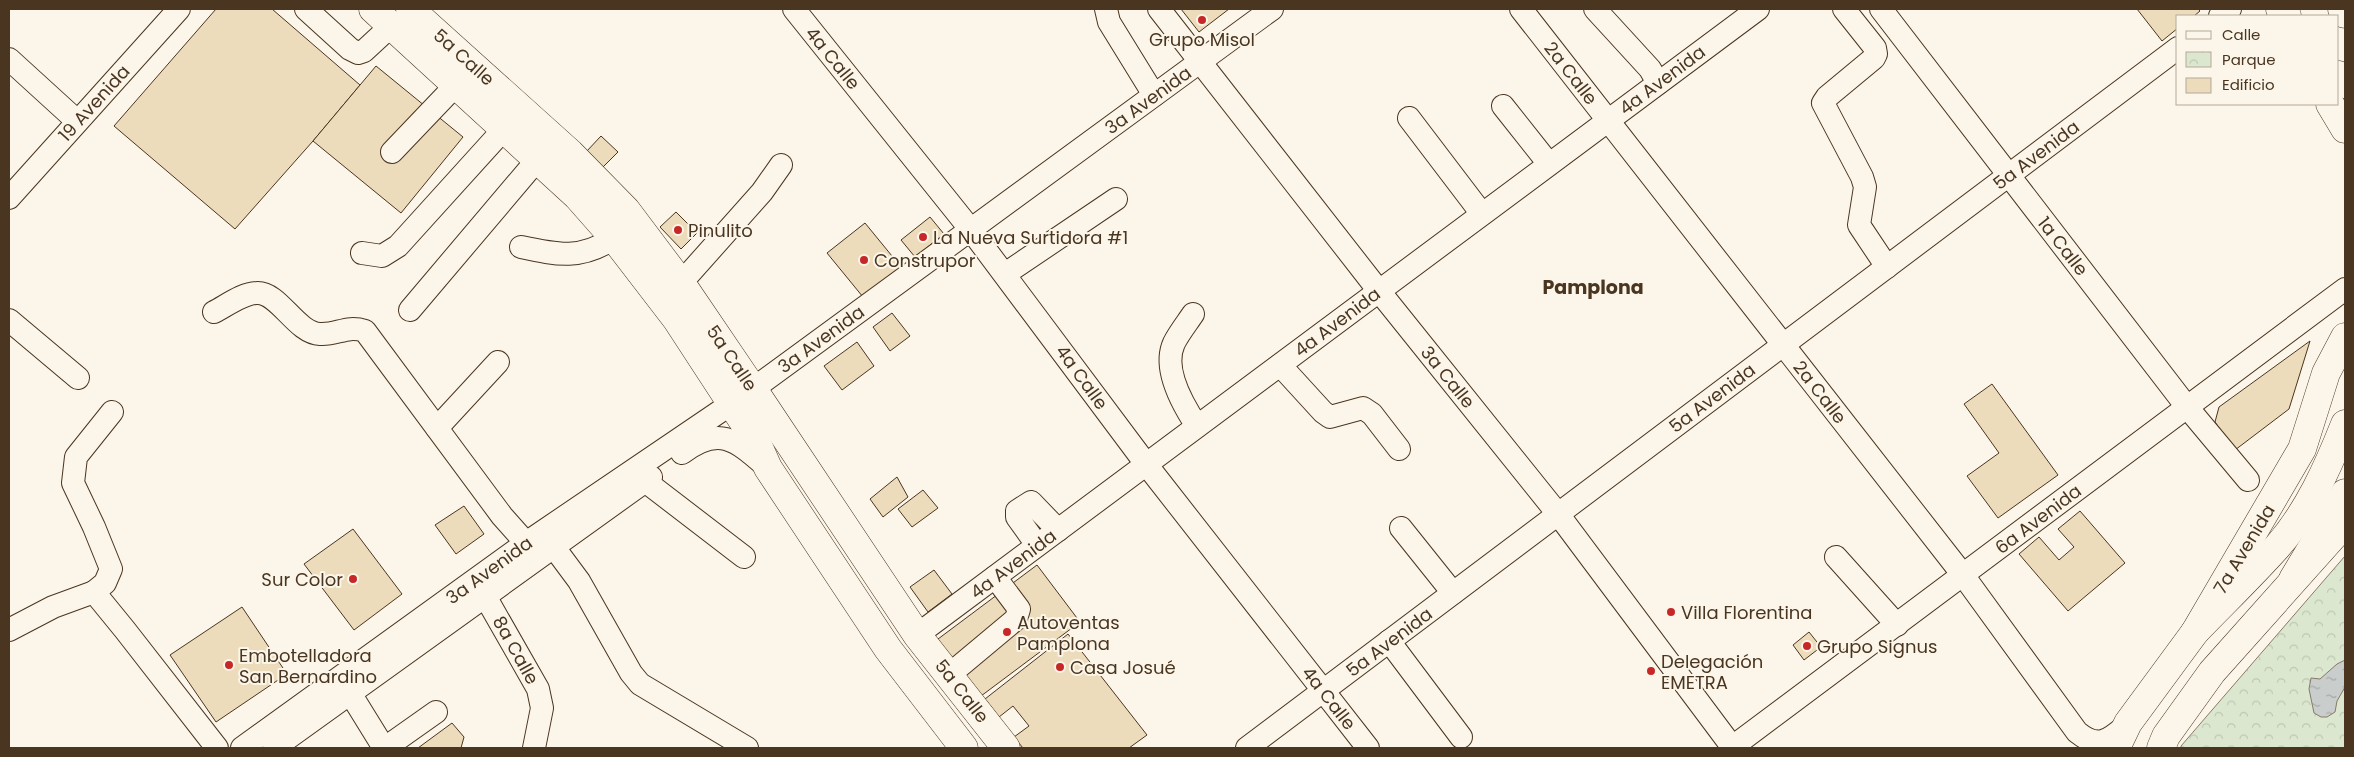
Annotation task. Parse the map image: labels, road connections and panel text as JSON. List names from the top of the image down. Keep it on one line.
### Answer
{"streets":{"main road":["5a Calle","7a Avenida"],"street":["4a Calle","2a Calle","4a Avenida","3a Avenida","19 Avenida","5a Avenida","1a Calle","3a Calle","6a Avenida","8a Calle"]},"crossings":[["5a Calle","4a Avenida"],["5a Calle","3a Avenida"],["4a Calle","4a Avenida"],["4a Calle","3a Avenida"],["4a Calle","5a Avenida"],["2a Calle","4a Avenida"],["2a Calle","5a Avenida"],["2a Calle","6a Avenida"],["2a Calle","7a Avenida"],["4a Avenida","3a Calle"],["3a Avenida","3a Calle"],["3a Avenida","8a Calle"],["5a Avenida","1a Calle"],["5a Avenida","3a Calle"],["1a Calle","6a Avenida"],["3a Calle","6a Avenida"]],"districts":["Pamplona"],"places":["Grupo Misol","Pinulito","La Nueva Surtidora #1","Construpor","Sur Color","Villa Florentina","Autoventas Pamplona","Grupo Signus","Embotelladora San Bernardino","Casa Josué","Delegación EMETRA"],"legend":["Calle","Parque","Edificio"]}
